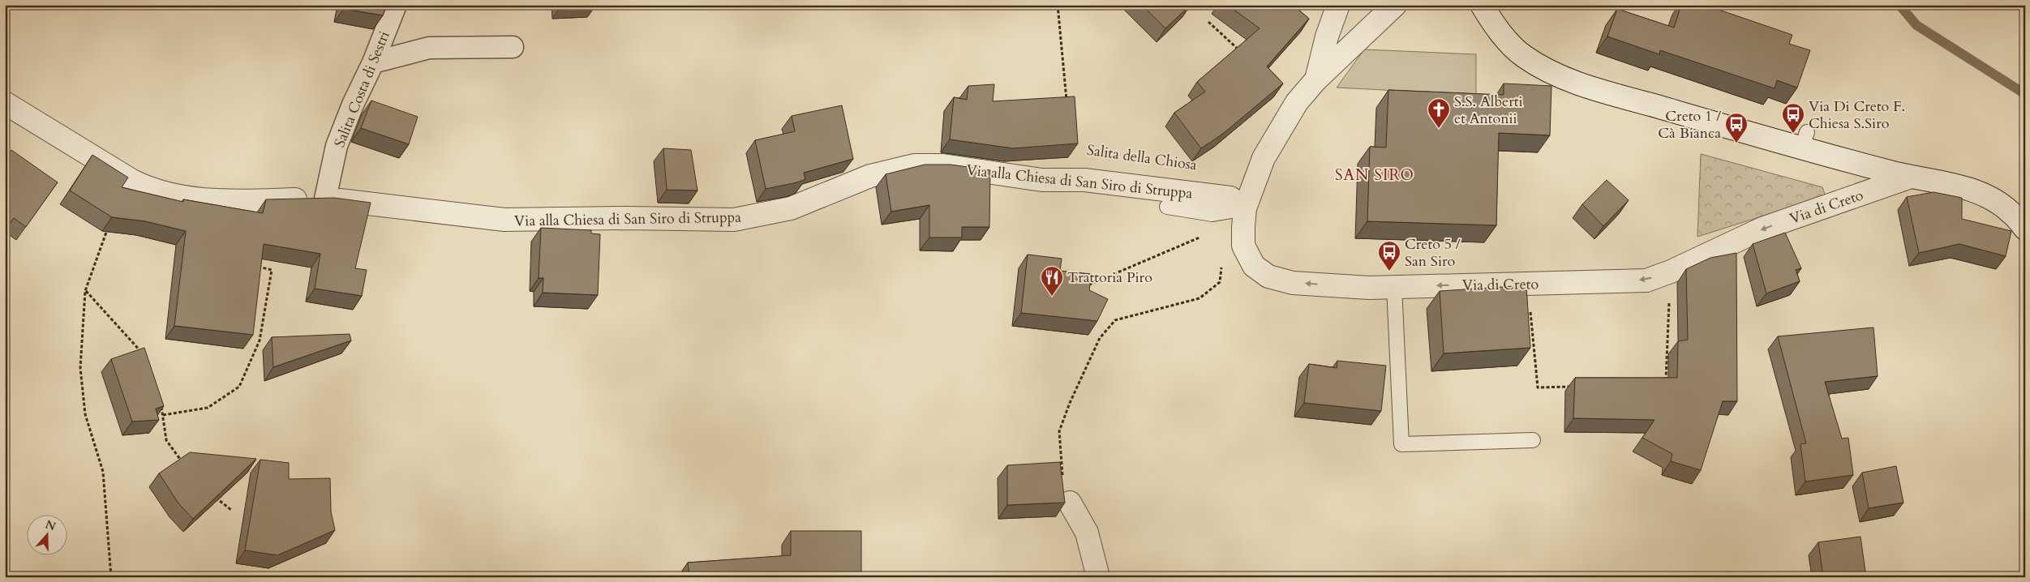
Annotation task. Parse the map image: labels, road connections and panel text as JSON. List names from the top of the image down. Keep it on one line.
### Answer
{"streets":{"street":["Salita Costa di Sestri","Via alla Chiesa di San Siro di Struppa","Via di Creto"]},"crossings":[["Salita Costa di Sestri","Via alla Chiesa di San Siro di Struppa"],["Via alla Chiesa di San Siro di Struppa","Via di Creto"]],"one_way":["Via di Creto"],"districts":["SAN SIRO"],"places":{"church":["S.S. Alberti et Antonii"],"bus stop":["Via Di Creto F. Chiesa S.Siro","Creto 1 / Cà Bianca","Creto 5 / San Siro"],"restaurant":["Trattoria Piro"]},"north":"top"}
